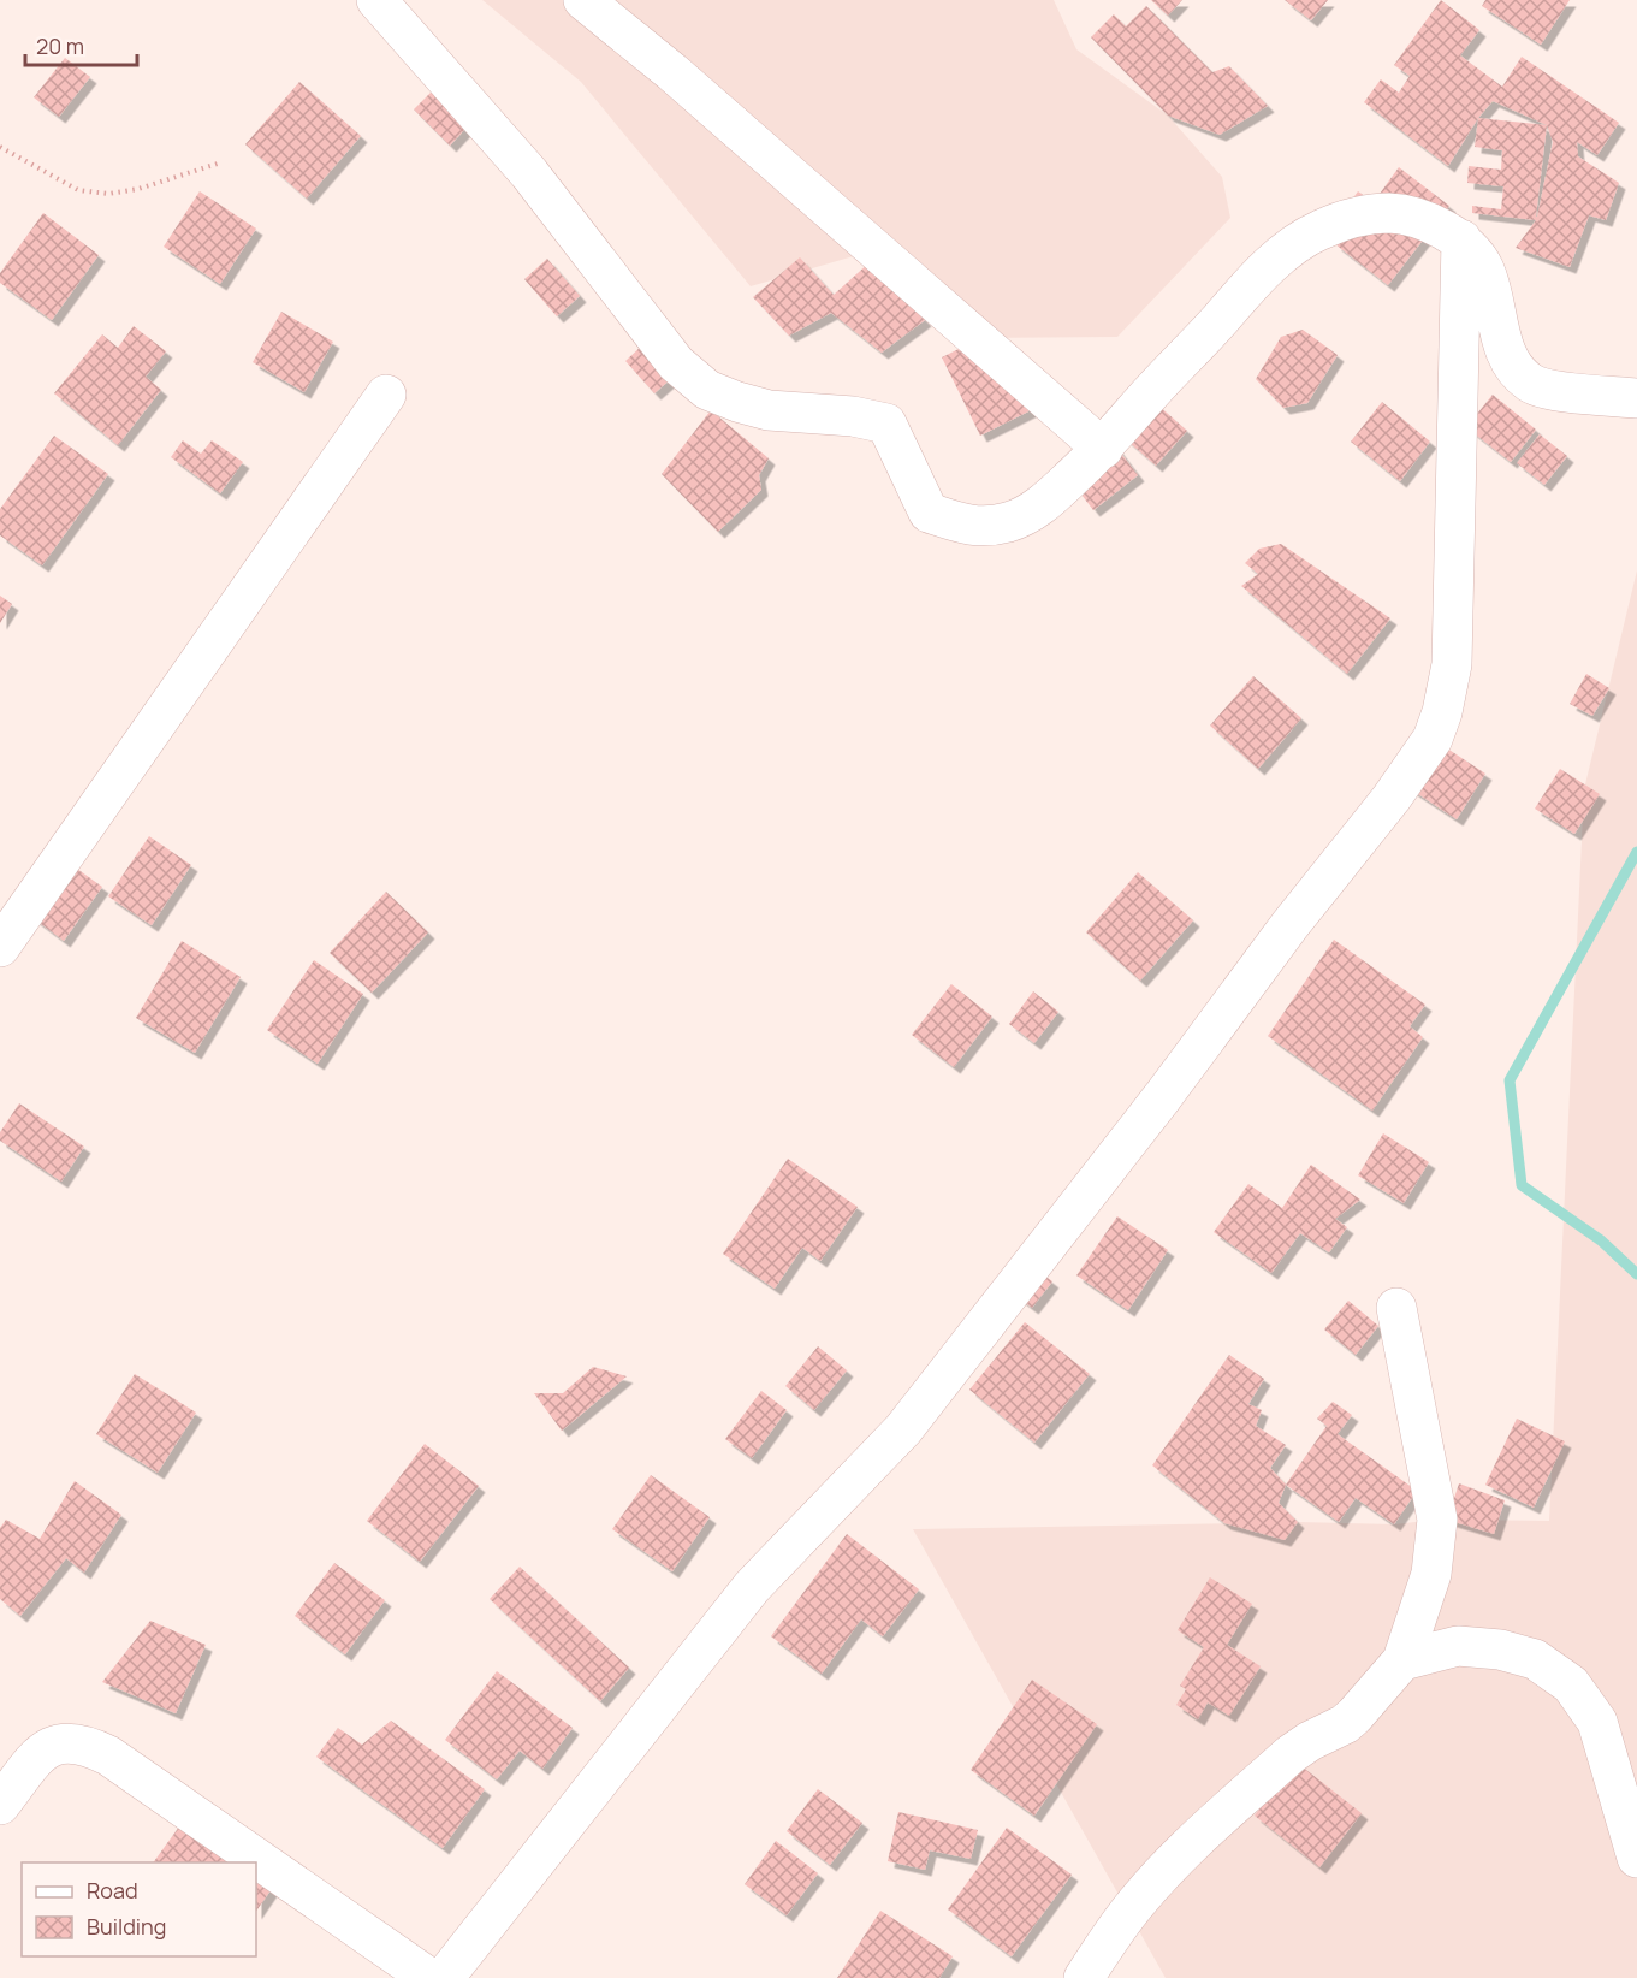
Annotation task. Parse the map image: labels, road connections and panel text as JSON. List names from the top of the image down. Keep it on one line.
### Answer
{"legend":["Road","Building"],"scale_bar":"20 m"}
